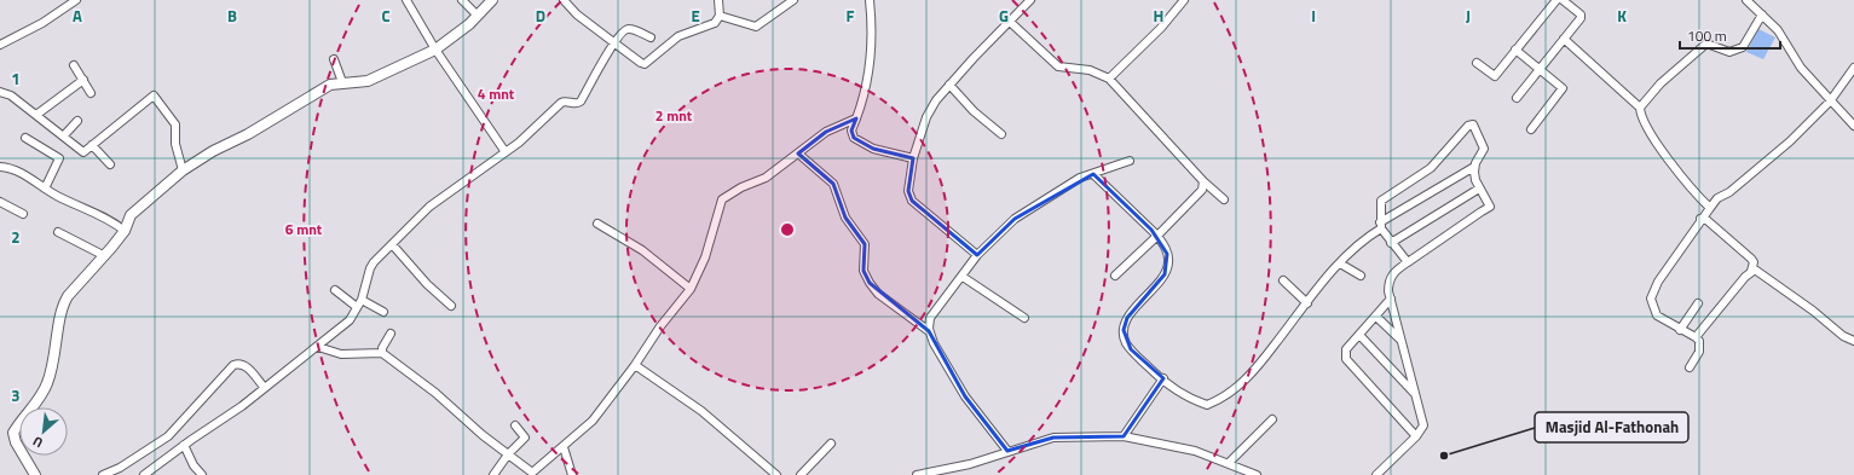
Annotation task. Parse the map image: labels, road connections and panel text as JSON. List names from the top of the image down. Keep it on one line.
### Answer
{"places":["Masjid Al-Fathonah"],"scale_bar":"100 m","north":"bottom left","grid":{"columns":["A","B","C","D","E","F","G","H","I","J","K"],"rows":["1","2","3"]},"rings":["4 mnt","2 mnt","6 mnt"]}
